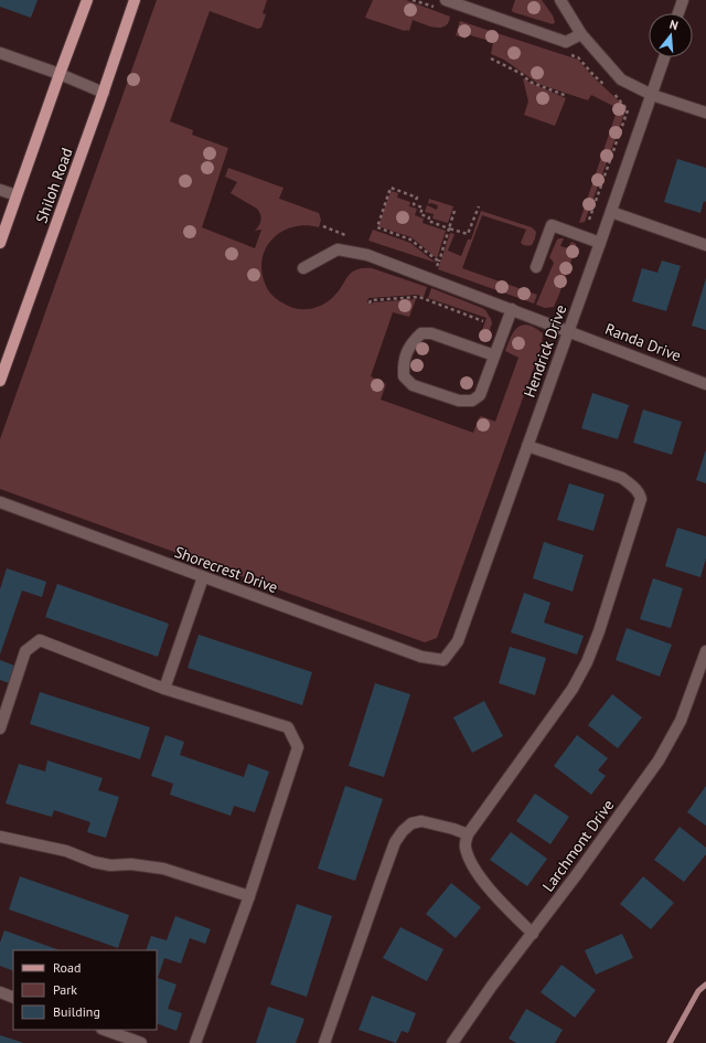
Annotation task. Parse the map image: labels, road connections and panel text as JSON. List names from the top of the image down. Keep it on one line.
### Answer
{"streets":{"main road":["Shiloh Road"],"street":["Randa Drive","Hendrick Drive","Shorecrest Drive","Larchmont Drive"]},"crossings":[["Randa Drive","Hendrick Drive"],["Hendrick Drive","Shorecrest Drive"]],"legend":["Road","Park","Building"],"north":"top"}
